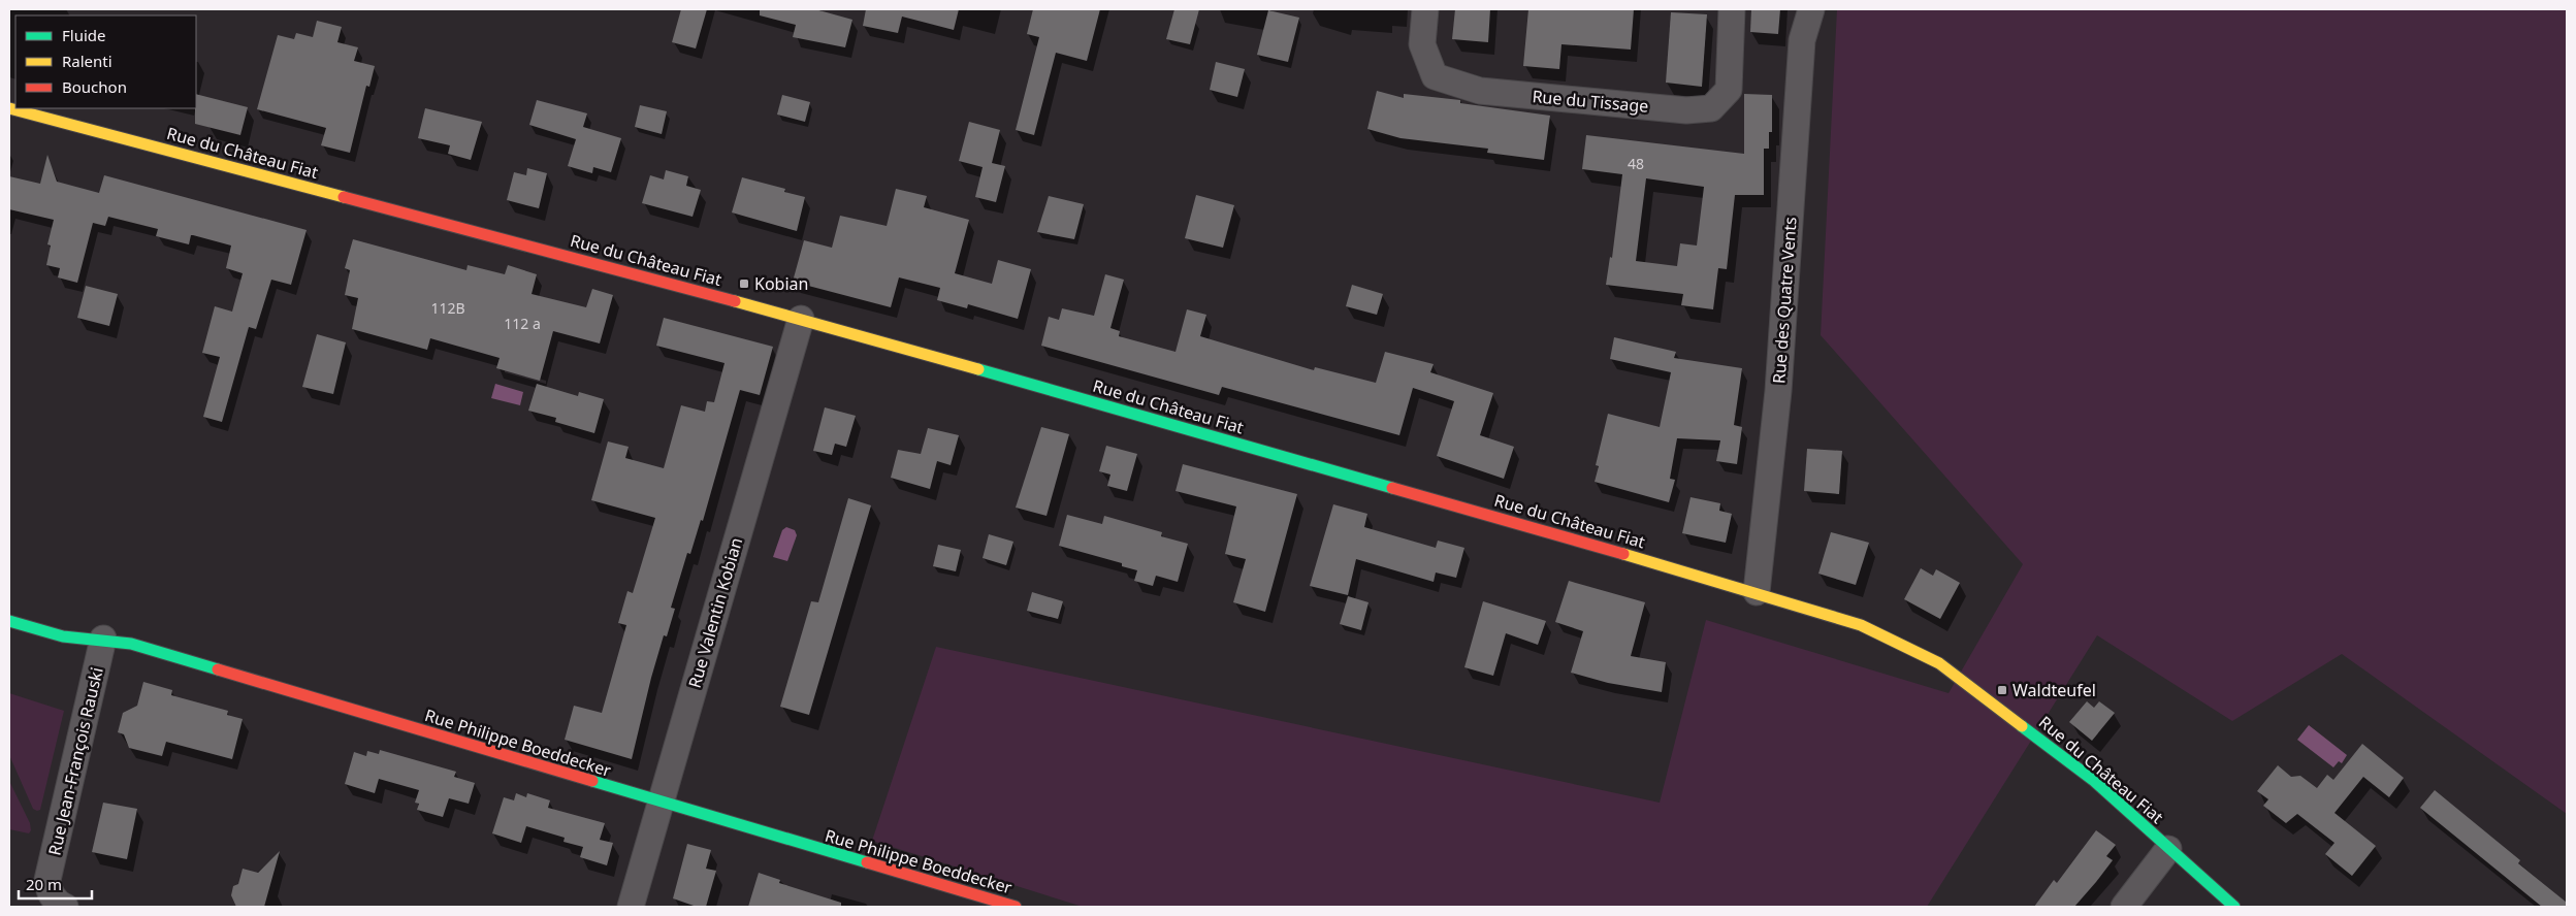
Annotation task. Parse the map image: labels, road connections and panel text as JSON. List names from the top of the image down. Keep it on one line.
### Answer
{"streets":{"street":["Rue du Tissage","Rue du Château Fiat","Rue des Quatre Vents","Rue Valentin Kobian","Rue Philippe Boeddecker","Rue Jean-François Rauski"]},"crossings":[["Rue du Château Fiat","Rue des Quatre Vents"],["Rue du Château Fiat","Rue Valentin Kobian"],["Rue Valentin Kobian","Rue Philippe Boeddecker"],["Rue Philippe Boeddecker","Rue Jean-François Rauski"]],"places":{"transit":["Kobian","Waldteufel"]},"house_numbers":["48","112B","112 a"],"legend":["Fluide","Ralenti","Bouchon"],"scale_bar":"20 m"}
